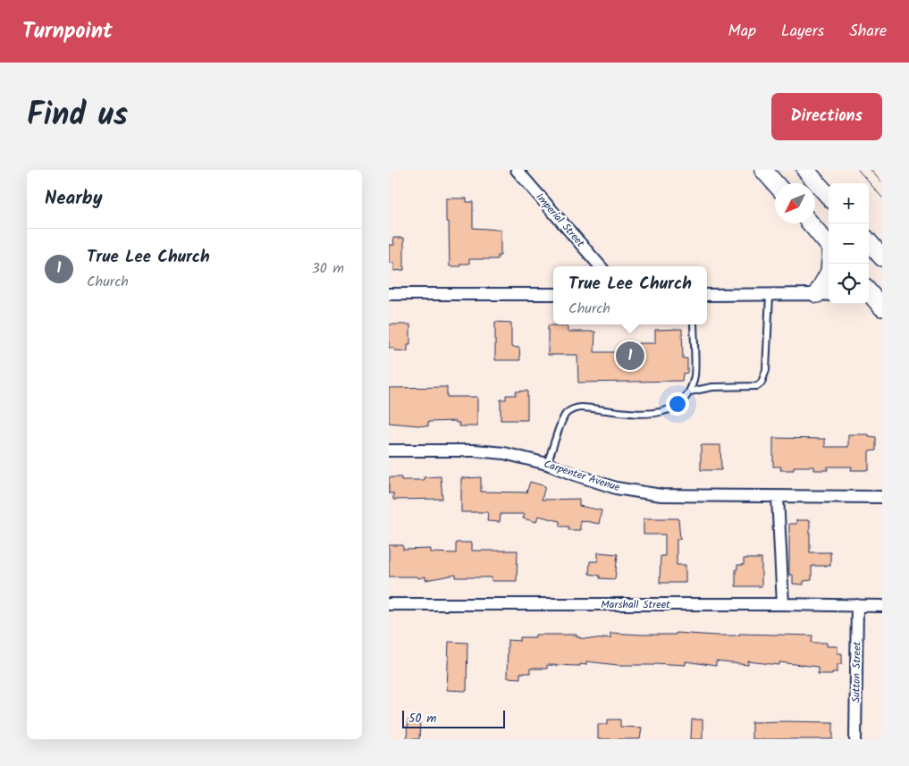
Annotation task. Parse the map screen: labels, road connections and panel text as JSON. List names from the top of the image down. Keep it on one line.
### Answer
{"streets":{"street":["Imperial Street","Carpenter Avenue","Marshall Street","Sutton Street"]},"crossings":[["Marshall Street","Sutton Street"]],"scale_bar":"50 m","north":"bottom left","page":{"header":"Turnpoint","nav":["Map","Layers","Share"],"title":"Find us","buttons":"Directions","heading":"Nearby","map_buttons":["+","−"],"list":[{"mark":"1","name":"True Lee Church","note":"Church","value":"30 m"}],"popup":["True Lee Church","Church"],"pins":"1","scale":"50 m"}}
